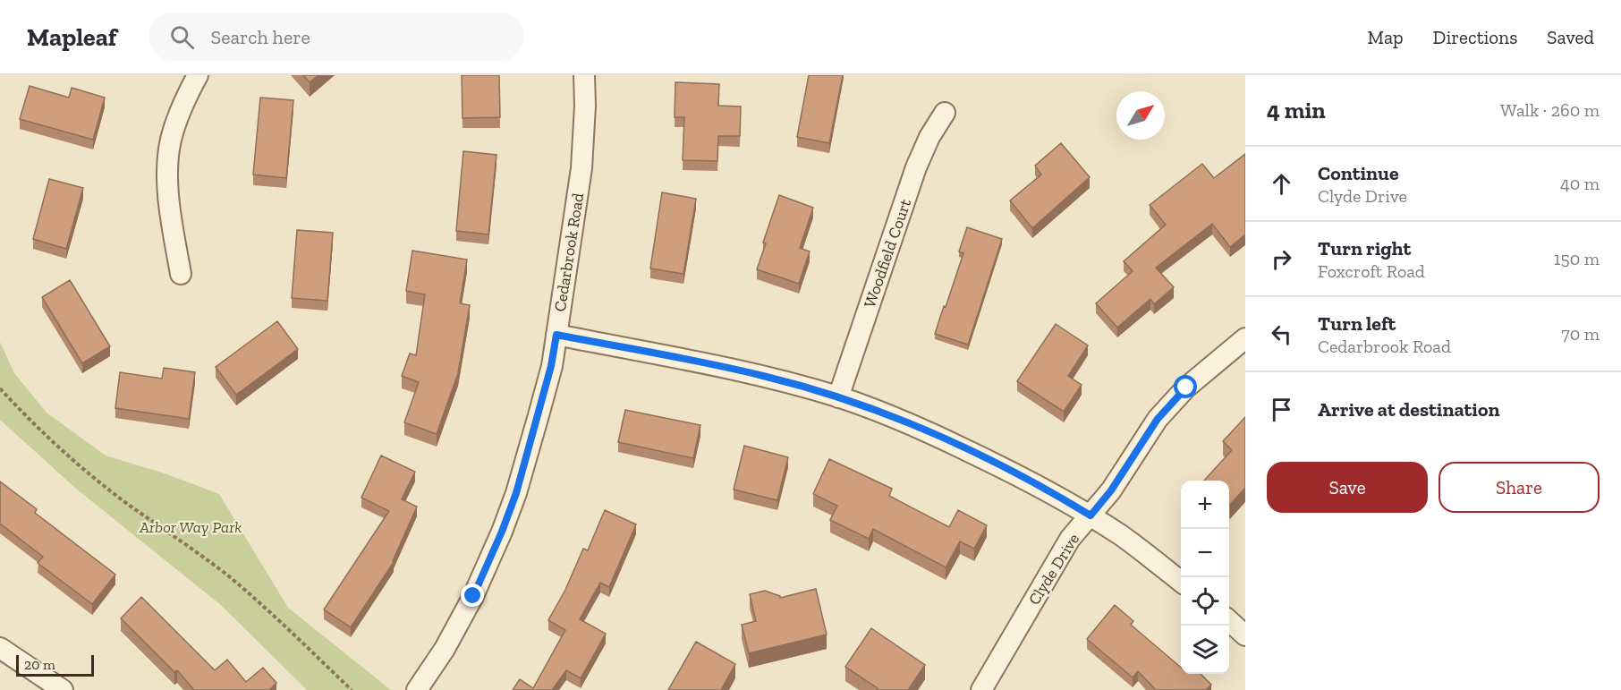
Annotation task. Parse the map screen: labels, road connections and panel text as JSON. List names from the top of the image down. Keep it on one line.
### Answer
{"streets":{"street":["Cedarbrook Road","Woodfield Court","Clyde Drive"]},"parks":["Arbor Way Park"],"scale_bar":"20 m","north":"top right","page":{"header":"Mapleaf","search":"Search here","nav":["Map","Directions","Saved"],"heading":["4 min","Walk · 260 m"],"list":[["Continue","Clyde Drive","40 m"],["Turn right","Foxcroft Road","150 m"],["Turn left","Cedarbrook Road","70 m"],"Arrive at destination"],"buttons":["Save","Share"],"map_buttons":["+","−"],"scale":"20 m"}}
